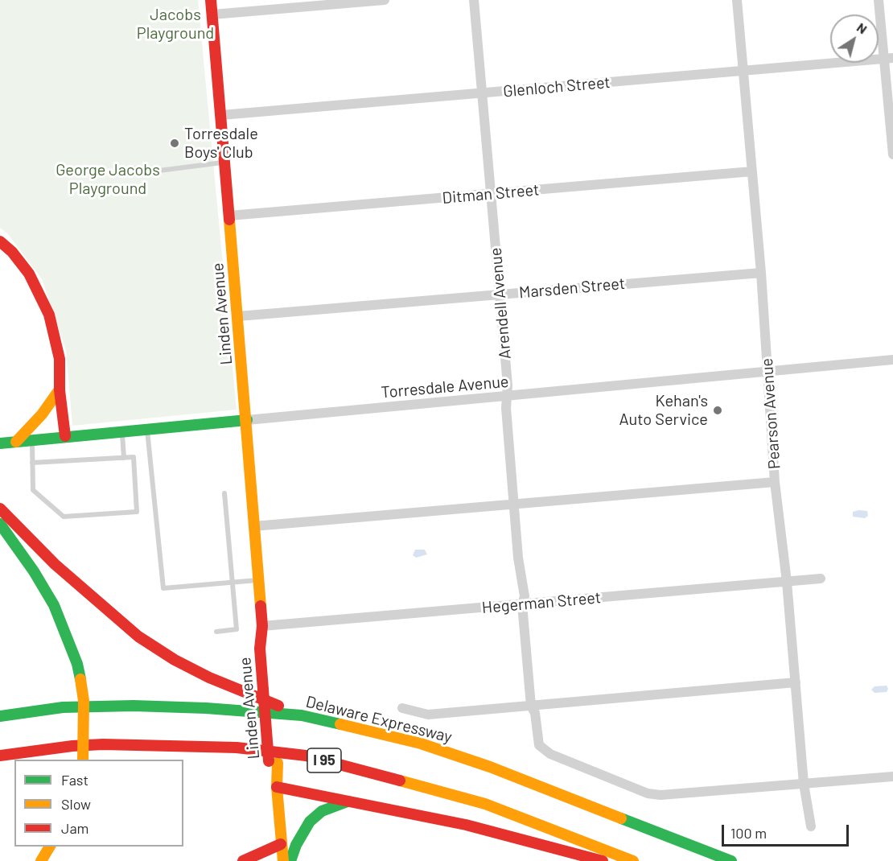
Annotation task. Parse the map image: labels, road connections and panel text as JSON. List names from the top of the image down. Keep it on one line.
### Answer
{"streets":{"main road":["Linden Avenue","Torresdale Avenue","Delaware Expressway","I 95"],"street":["Glenloch Street","Ditman Street","Marsden Street","Arendell Avenue","Pearson Avenue","Hegerman Street"]},"crossings":[["Glenloch Street","Arendell Avenue"],["Glenloch Street","Linden Avenue"],["Glenloch Street","Pearson Avenue"],["Ditman Street","Arendell Avenue"],["Ditman Street","Linden Avenue"],["Ditman Street","Pearson Avenue"],["Marsden Street","Arendell Avenue"],["Marsden Street","Linden Avenue"],["Marsden Street","Pearson Avenue"],["Arendell Avenue","Torresdale Avenue"],["Arendell Avenue","Pearson Avenue"],["Arendell Avenue","Hegerman Street"],["Linden Avenue","Torresdale Avenue"],["Linden Avenue","Hegerman Street"],["Torresdale Avenue","Pearson Avenue"],["Pearson Avenue","Hegerman Street"]],"parks":["Jacobs Playground","George Jacobs Playground"],"places":["Torresdale Boys' Club","Kehan's Auto Service"],"legend":["Fast","Slow","Jam"],"scale_bar":"100 m","north":"top right"}
